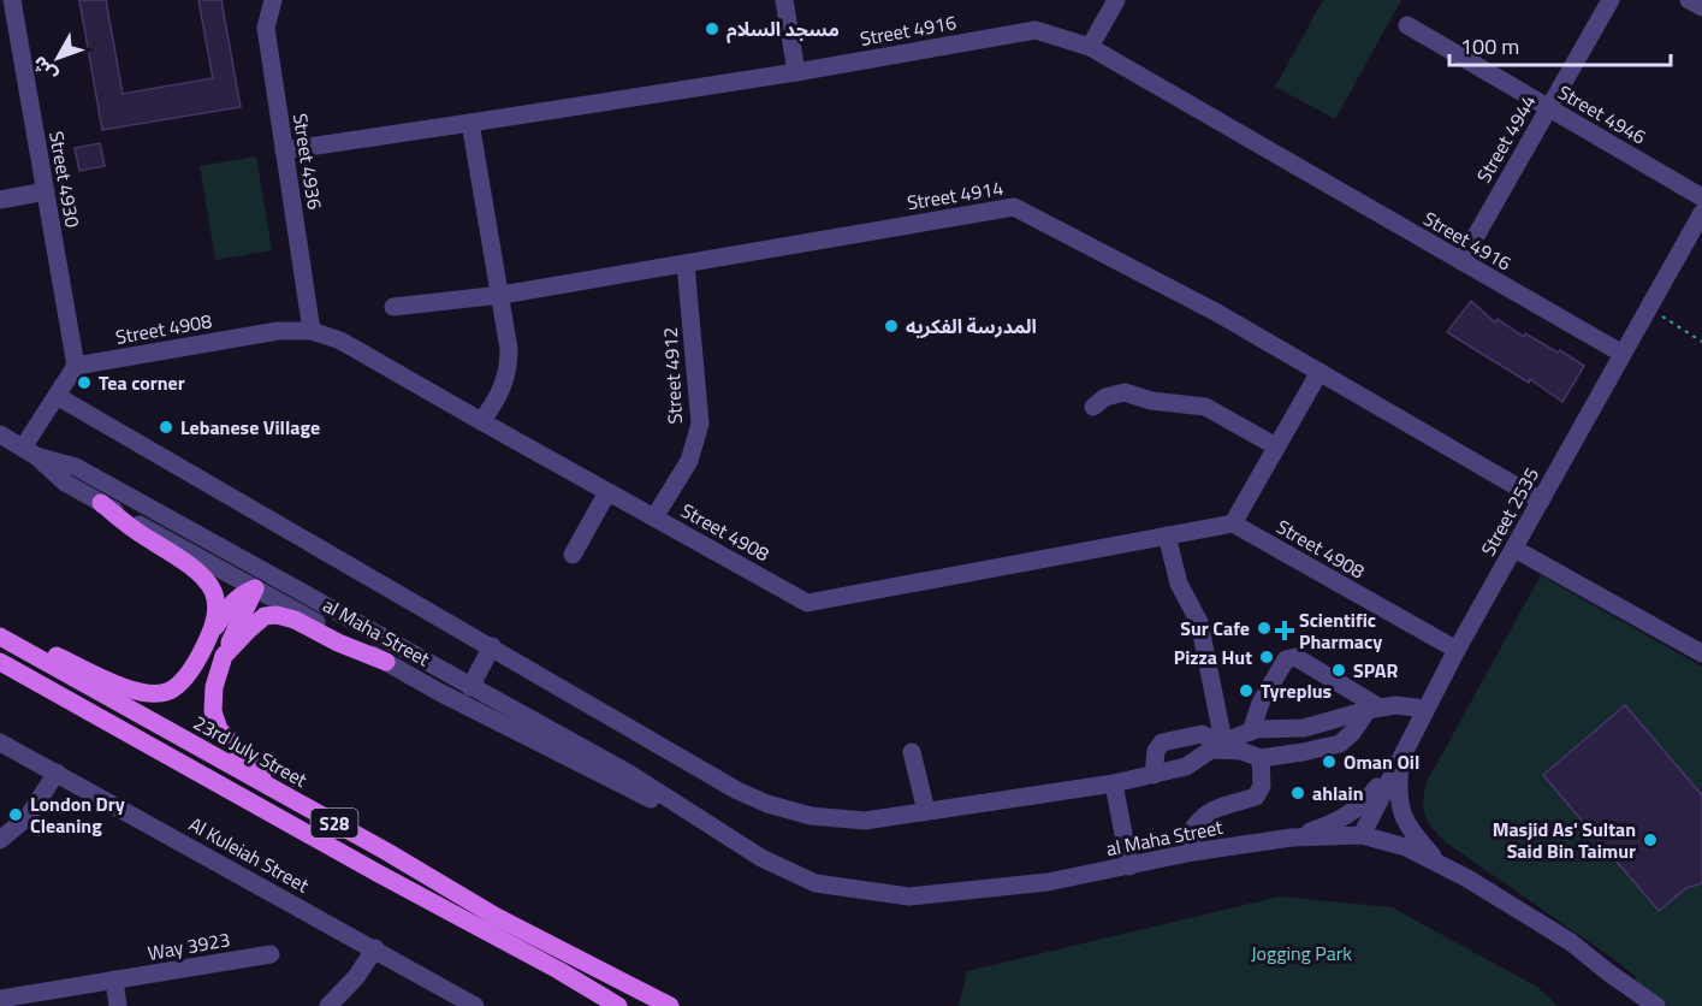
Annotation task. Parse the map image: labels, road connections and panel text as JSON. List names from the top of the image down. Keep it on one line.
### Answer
{"streets":{"main road":["23rd July Street","S28"],"street":["Street 4916","Street 4946","Street 4944","Street 4936","Street 4930","Street 4914","Street 4908","Street 4912","Street 2535","al Maha Street","Al Kuleiah Street","Way 3923"]},"crossings":[["Street 4916","Street 4944"],["Street 4916","Street 4936"],["Street 4916","Street 2535"],["Street 4946","Street 4944"],["Street 4936","Street 4908"],["Street 4930","Street 4908"],["Street 4914","Street 4912"],["Street 4914","Street 2535"],["Street 4908","Street 4912"],["Street 4908","Street 2535"],["Street 2535","al Maha Street"]],"parks":["Jogging Park"],"places":{"other":["مسجد السلام","المدرسة الفكريه","Tea corner","Lebanese Village","Sur Cafe","Pizza Hut","SPAR","Tyreplus","Oman Oil","ahlain","London Dry Cleaning","Masjid As' Sultan Said Bin Taimur"],"health":["Scientific Pharmacy"]},"scale_bar":"100 m","north":"bottom left"}
